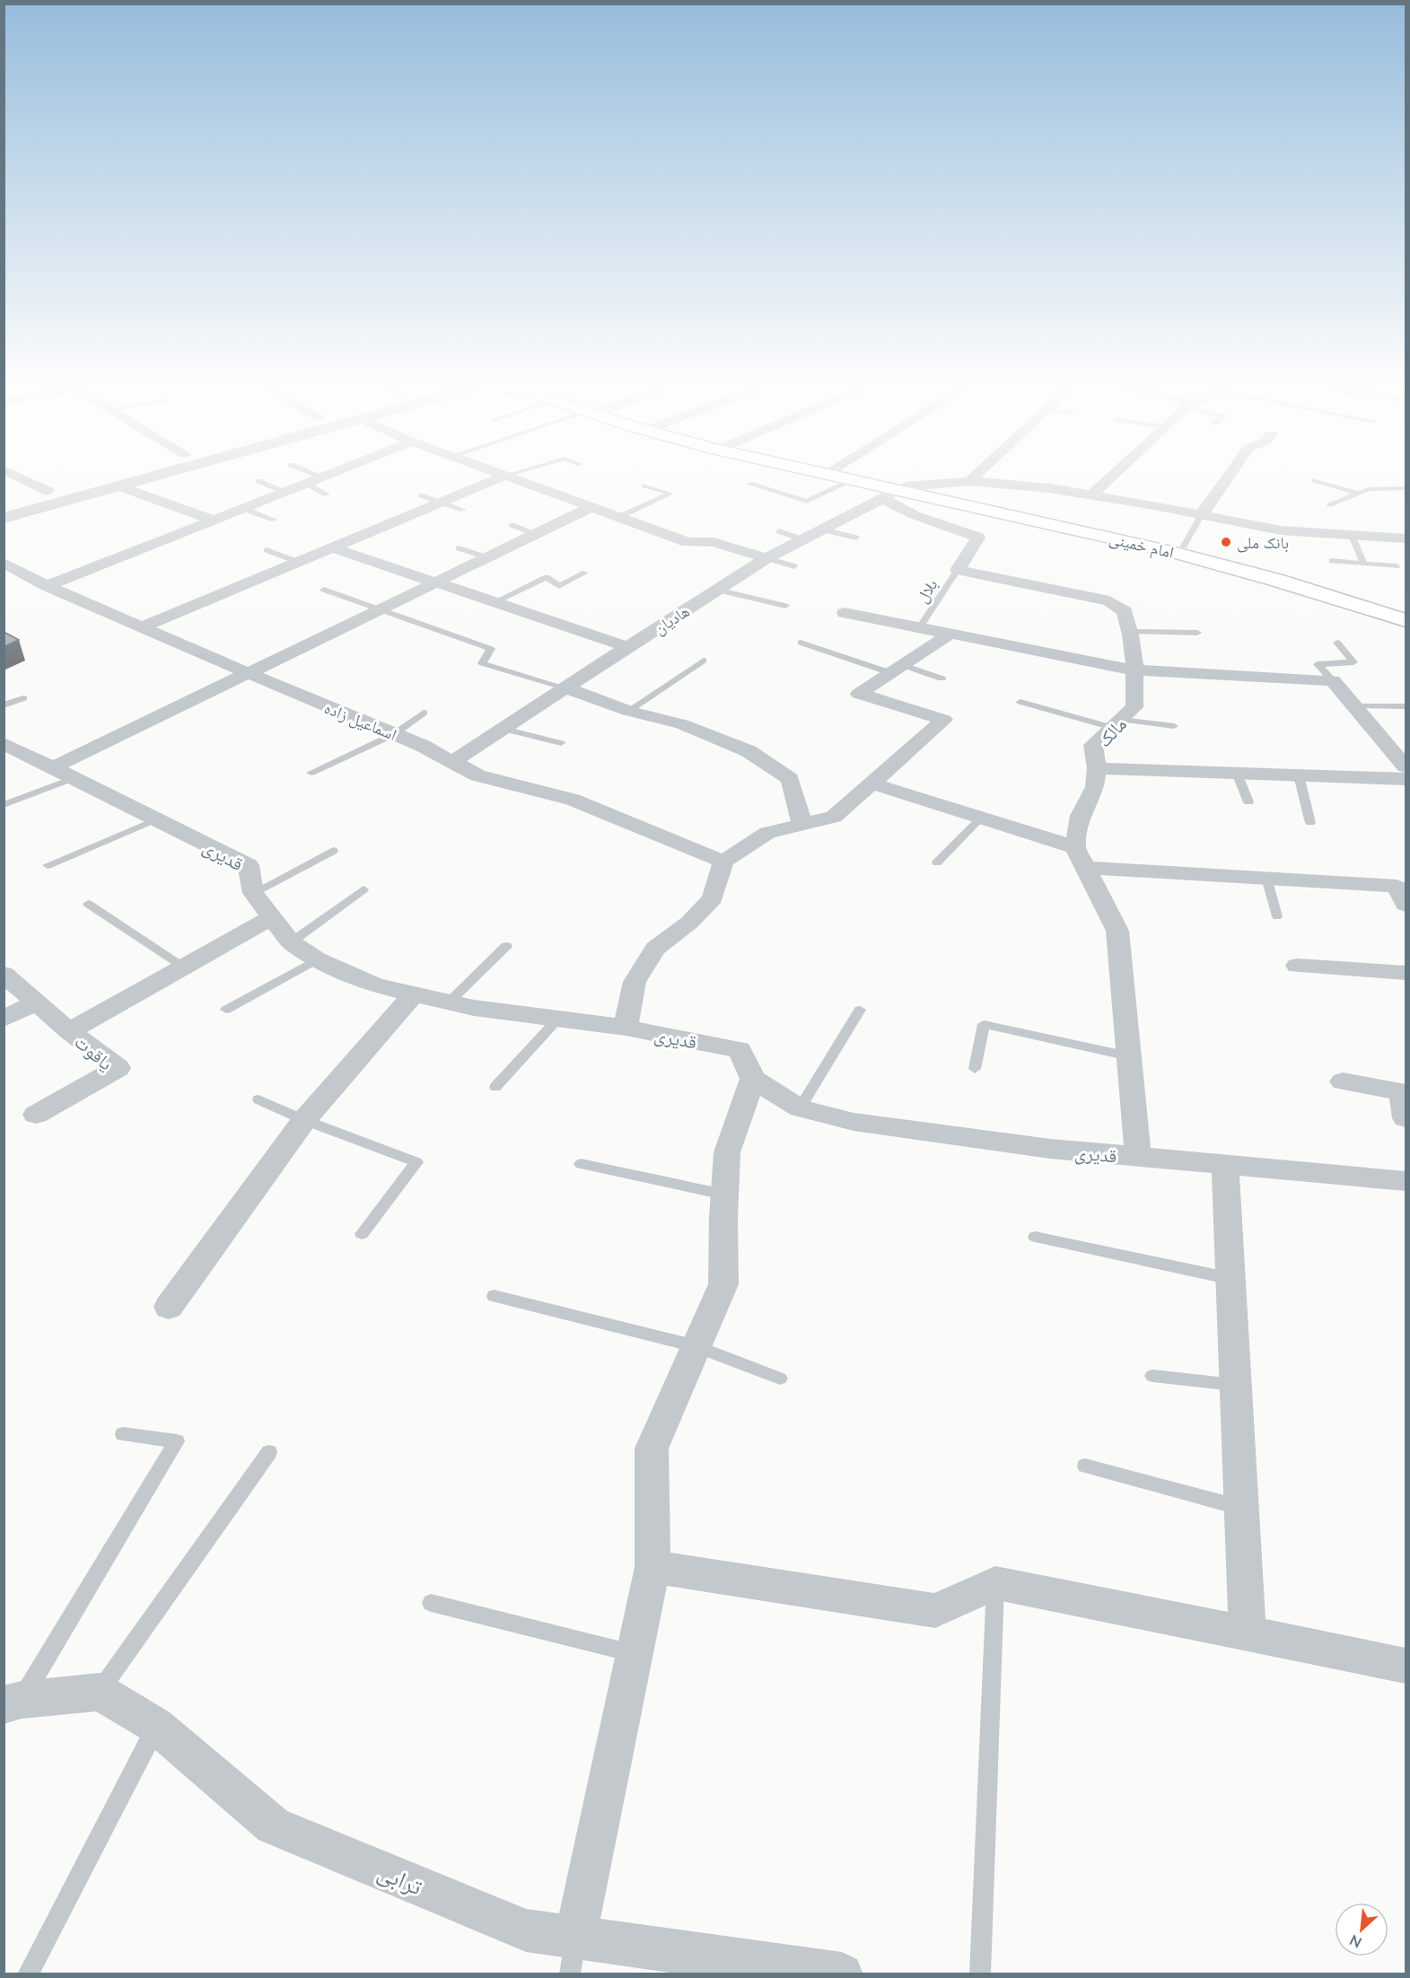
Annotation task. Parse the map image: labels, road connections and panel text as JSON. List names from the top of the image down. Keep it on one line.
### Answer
{"streets":{"main road":["امام خمینی"],"street":["هادیان","اسماعیل زاده","مالک","قدیری","یاقوت","ترابی"],"lane":["بلال"]},"crossings":[["امام خمینی","هادیان"],["بلال","مالک"],["هادیان","اسماعیل زاده"]],"places":["بانک ملی"],"north":"bottom left"}
